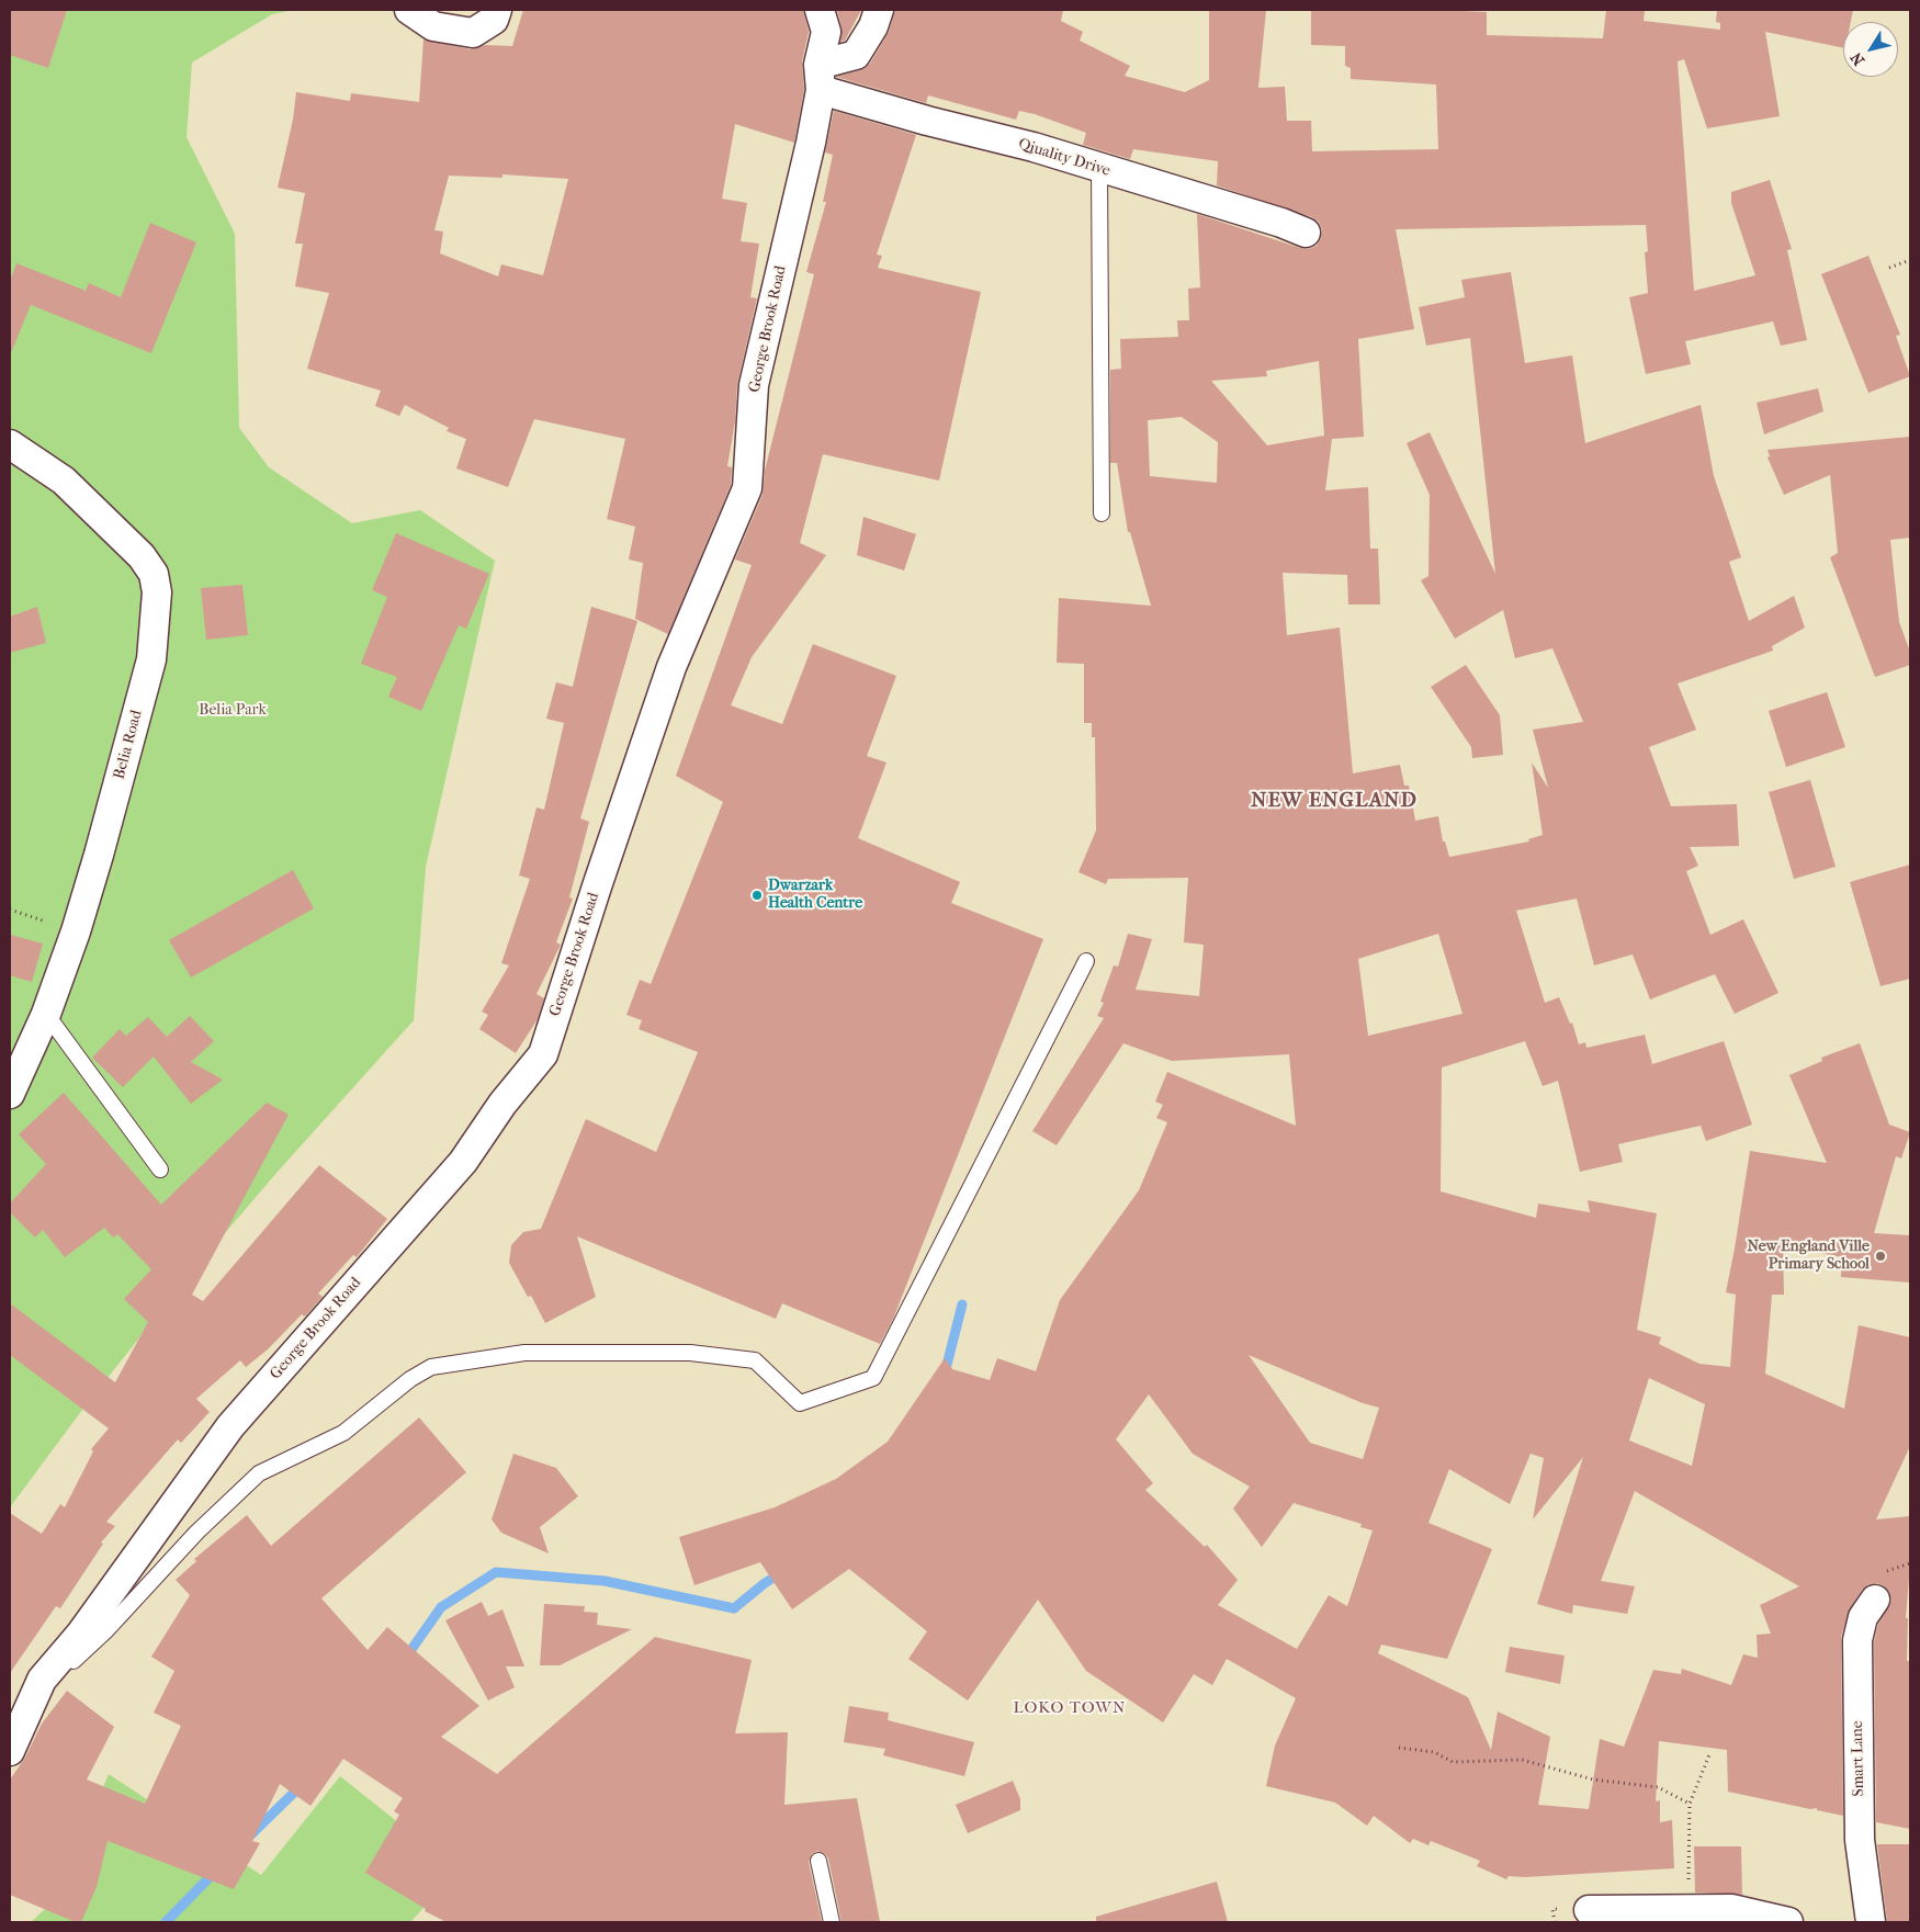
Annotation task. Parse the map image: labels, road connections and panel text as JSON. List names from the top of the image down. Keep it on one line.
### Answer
{"streets":{"street":["Qiuality Drive","George Brook Road","Belia Road","Smart Lane"]},"crossings":[["Qiuality Drive","George Brook Road"]],"districts":["NEW ENGLAND","LOKO TOWN"],"parks":["Belia Park"],"places":["Dwarzark Health Centre","New England Ville Primary School"],"north":"bottom left"}
